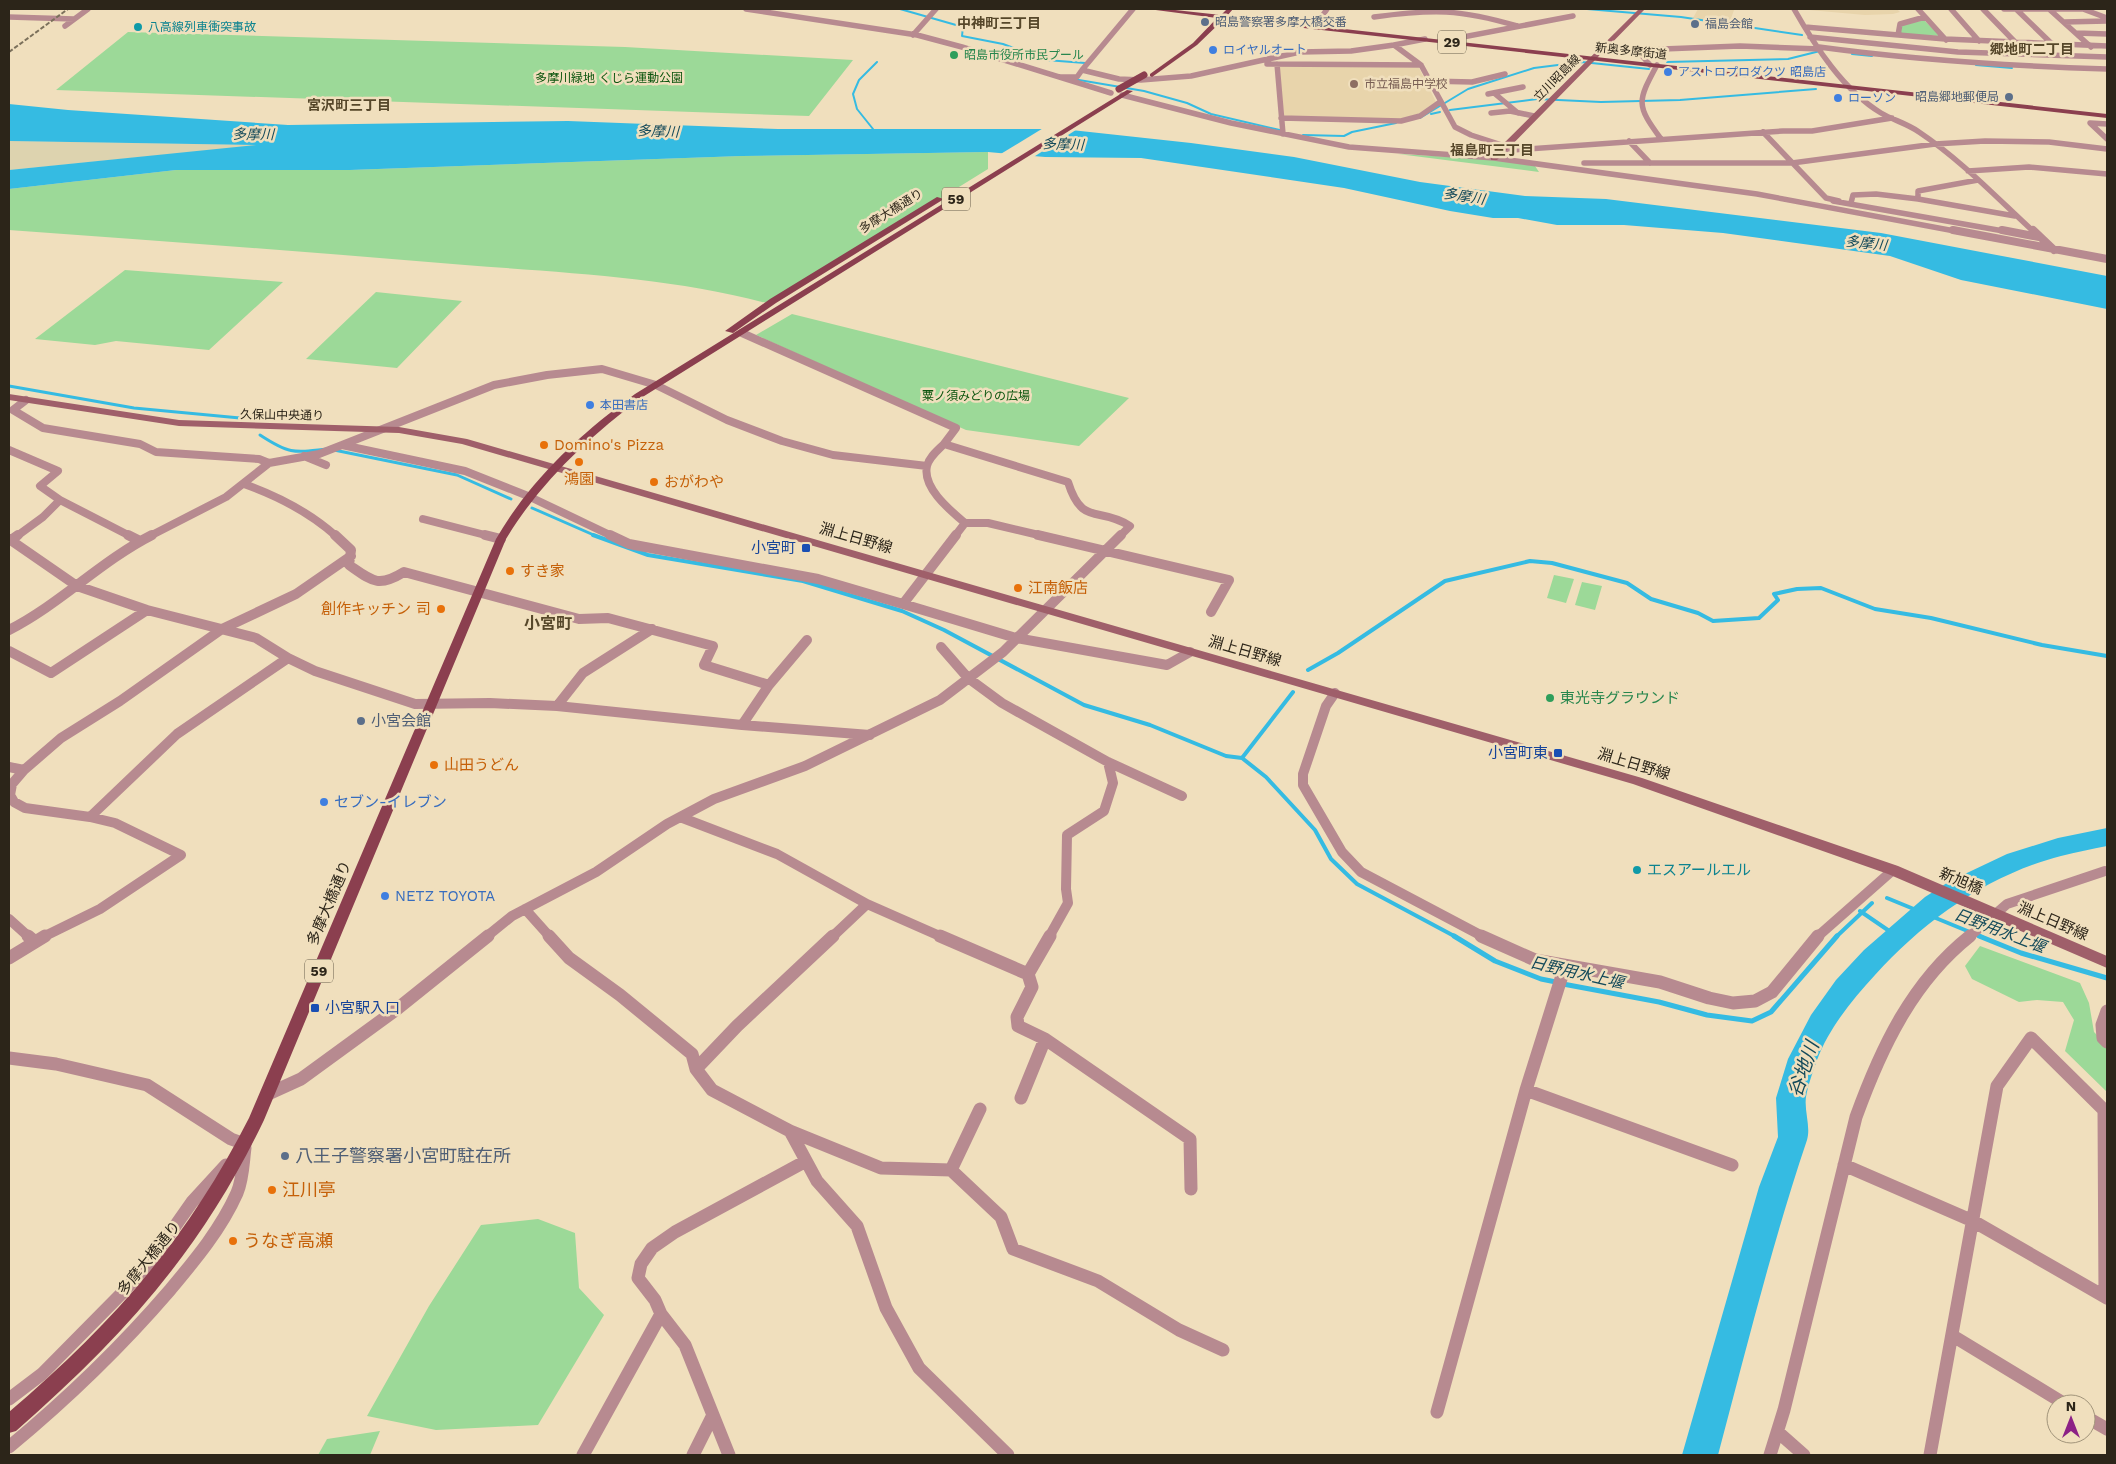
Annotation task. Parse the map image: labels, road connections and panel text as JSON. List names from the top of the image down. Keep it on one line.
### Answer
{"streets":{"main road":["29","新奥多摩街道","立川昭島線","59","多摩大橋通り","久保山中央通り","淵上日野線","新旭橋"]},"crossings":[["新奥多摩街道","立川昭島線"],["新奥多摩街道","多摩大橋通り"],["多摩大橋通り","久保山中央通り"],["多摩大橋通り","淵上日野線"],["久保山中央通り","淵上日野線"],["淵上日野線","新旭橋"]],"districts":["中神町三丁目","郷地町二丁目","宮沢町三丁目","福島町三丁目","小宮町"],"water":["多摩川","日野用水上堰","谷地川"],"parks":["多摩川緑地 くじら運動公園","粟ノ須みどりの広場"],"places":{"other":["昭島警察署多摩大橋交番","福島会館","八高線列車衝突事故","ロイヤルオート","昭島市役所市民プール","アストロプロダクツ 昭島店","市立福島中学校","昭島郷地郵便局","ローソン","本田書店","Domino's Pizza","鴻園","おがわや","すき家","江南飯店","創作キッチン 司","東光寺グラウンド","小宮会館","山田うどん","セブン-イレブン","エスアールエル","NETZ TOYOTA","八王子警察署小宮町駐在所","江川亭","うなぎ高瀬"],"transit":["小宮町","小宮町東","小宮駅入口"]},"north":"top"}
